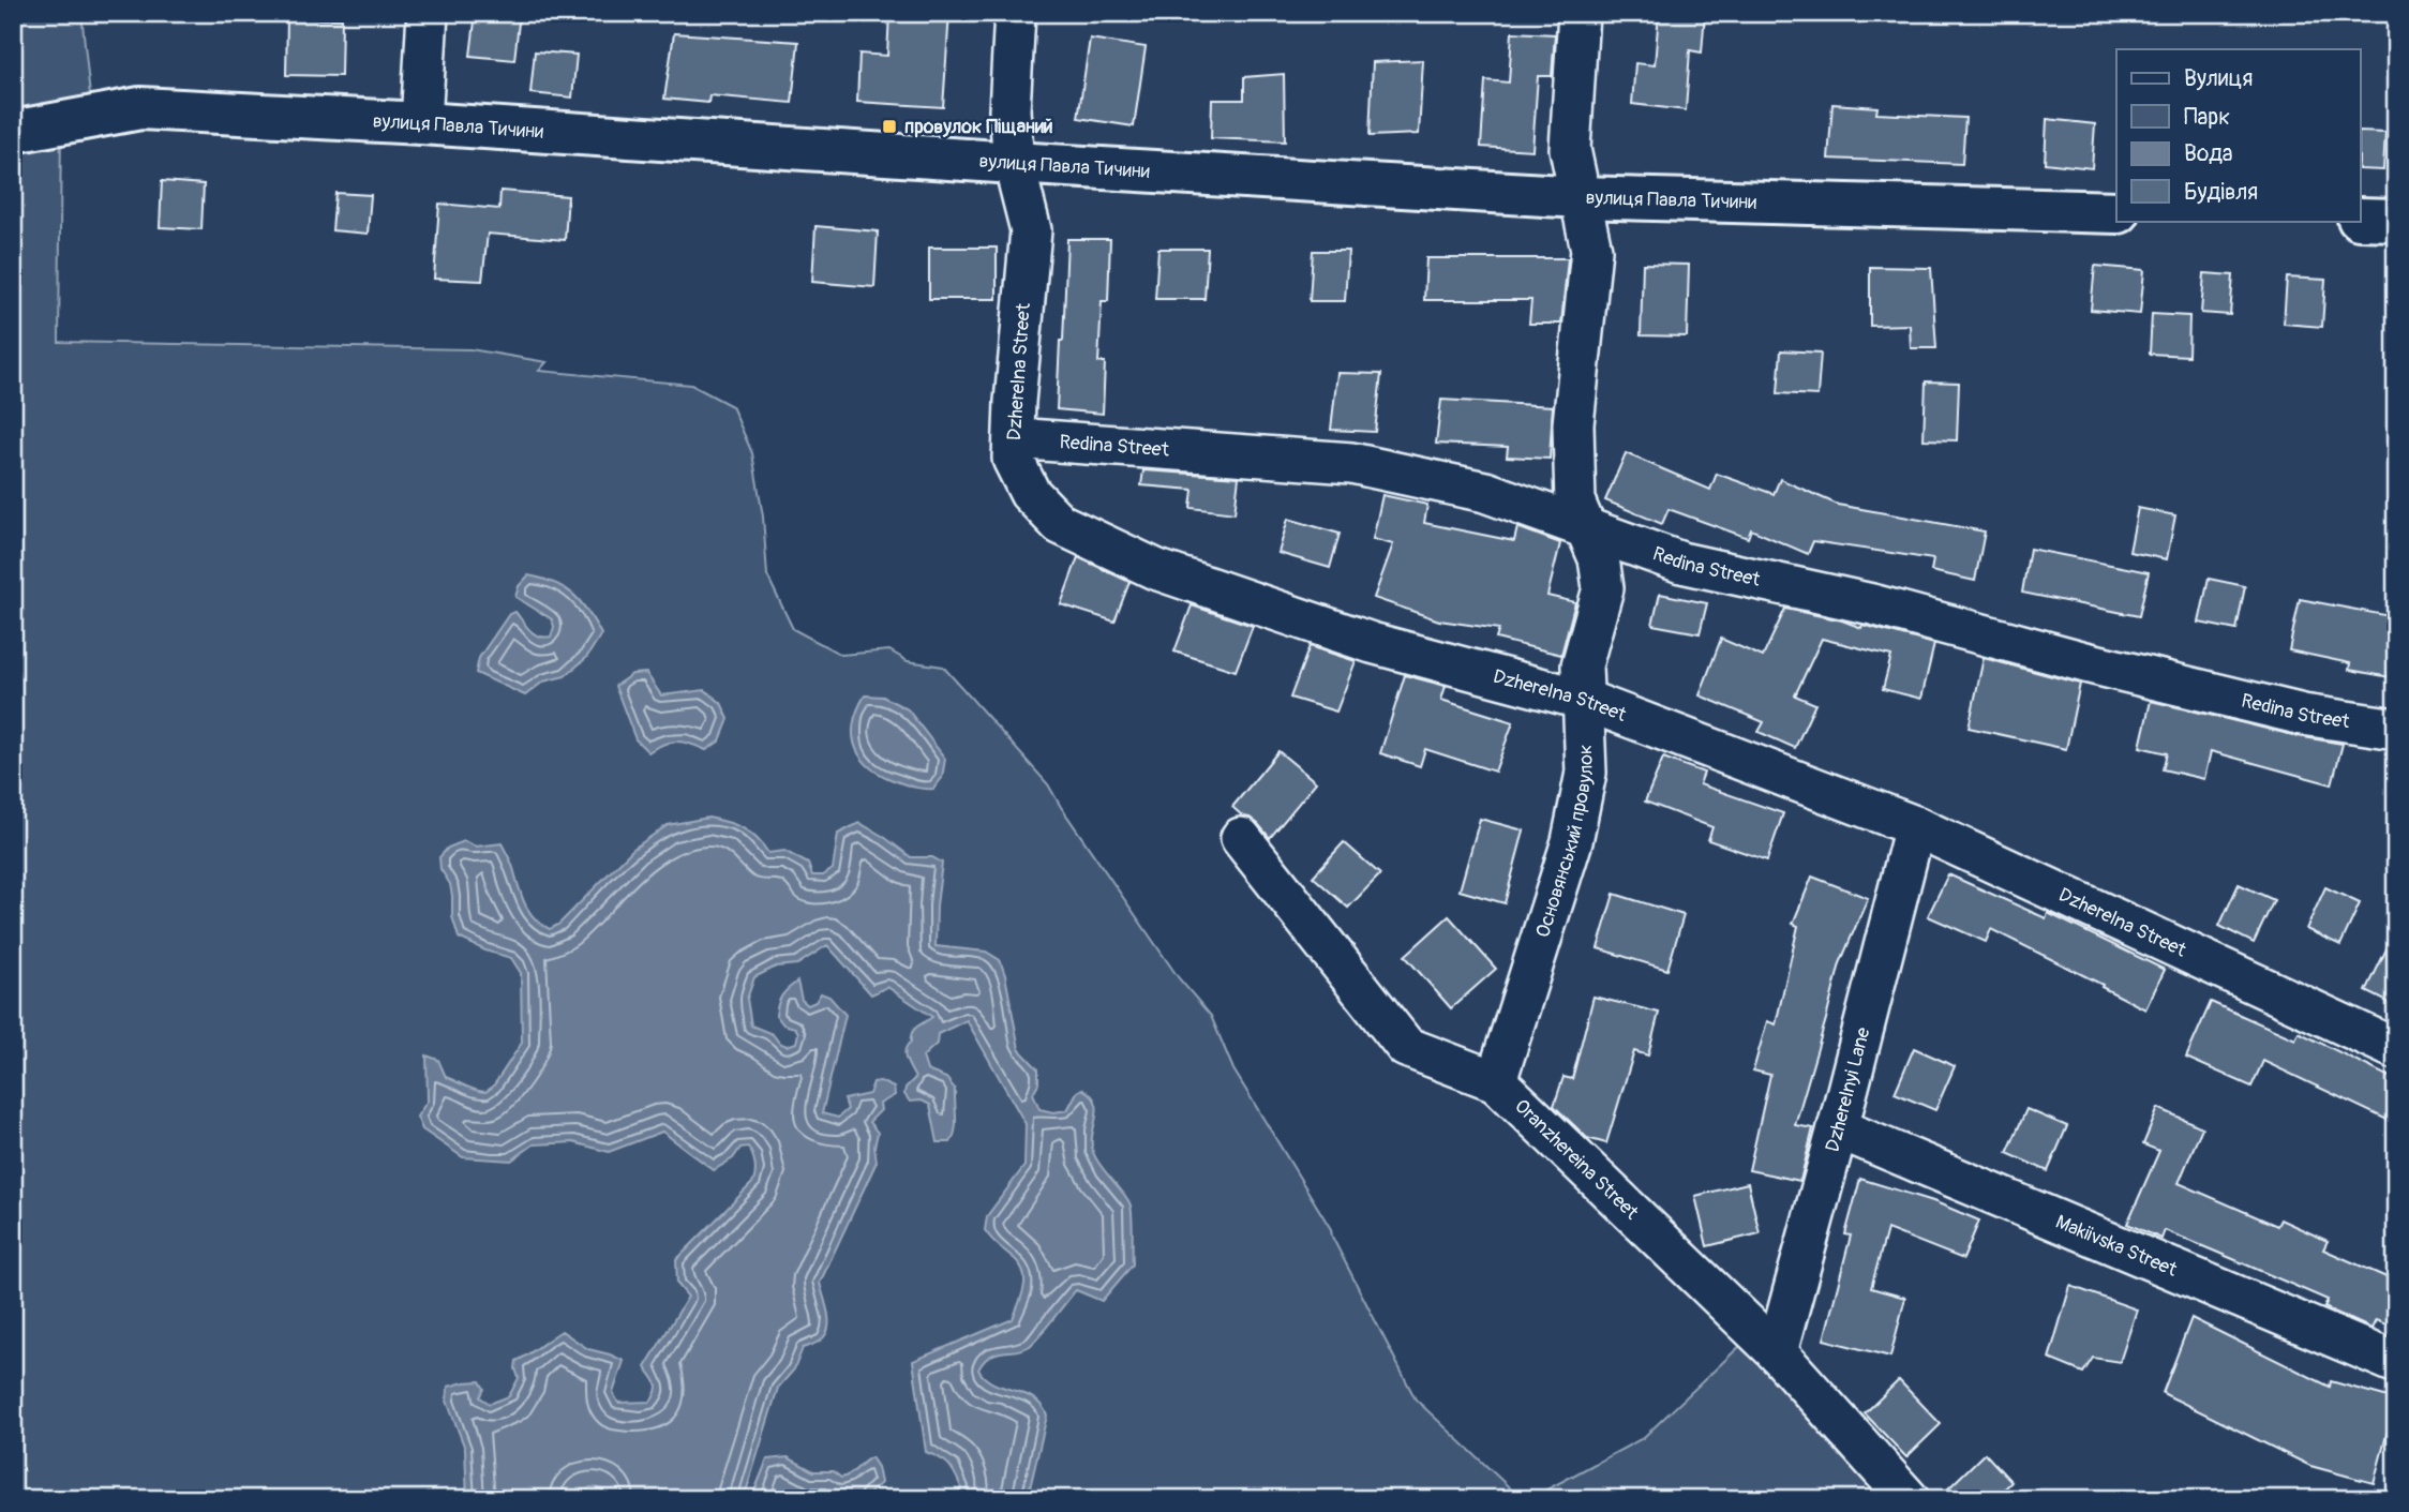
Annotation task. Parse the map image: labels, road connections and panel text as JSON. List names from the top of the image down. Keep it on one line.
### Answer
{"streets":{"main road":["вулиця Павла Тичини"],"street":["Dzherelna Street","Redina Street","Основянський провулок","Dzherelnyi Lane","Oranzhereina Street","Makiivska Street"]},"crossings":[["вулиця Павла Тичини","Dzherelna Street"],["вулиця Павла Тичини","Основянський провулок"],["Dzherelna Street","Redina Street"],["Dzherelna Street","Основянський провулок"],["Dzherelna Street","Dzherelnyi Lane"],["Redina Street","Основянський провулок"],["Основянський провулок","Oranzhereina Street"],["Dzherelnyi Lane","Oranzhereina Street"],["Dzherelnyi Lane","Makiivska Street"]],"places":{"transit":["провулок Піщаний"]},"legend":["Вулиця","Парк","Вода","Будівля"]}
